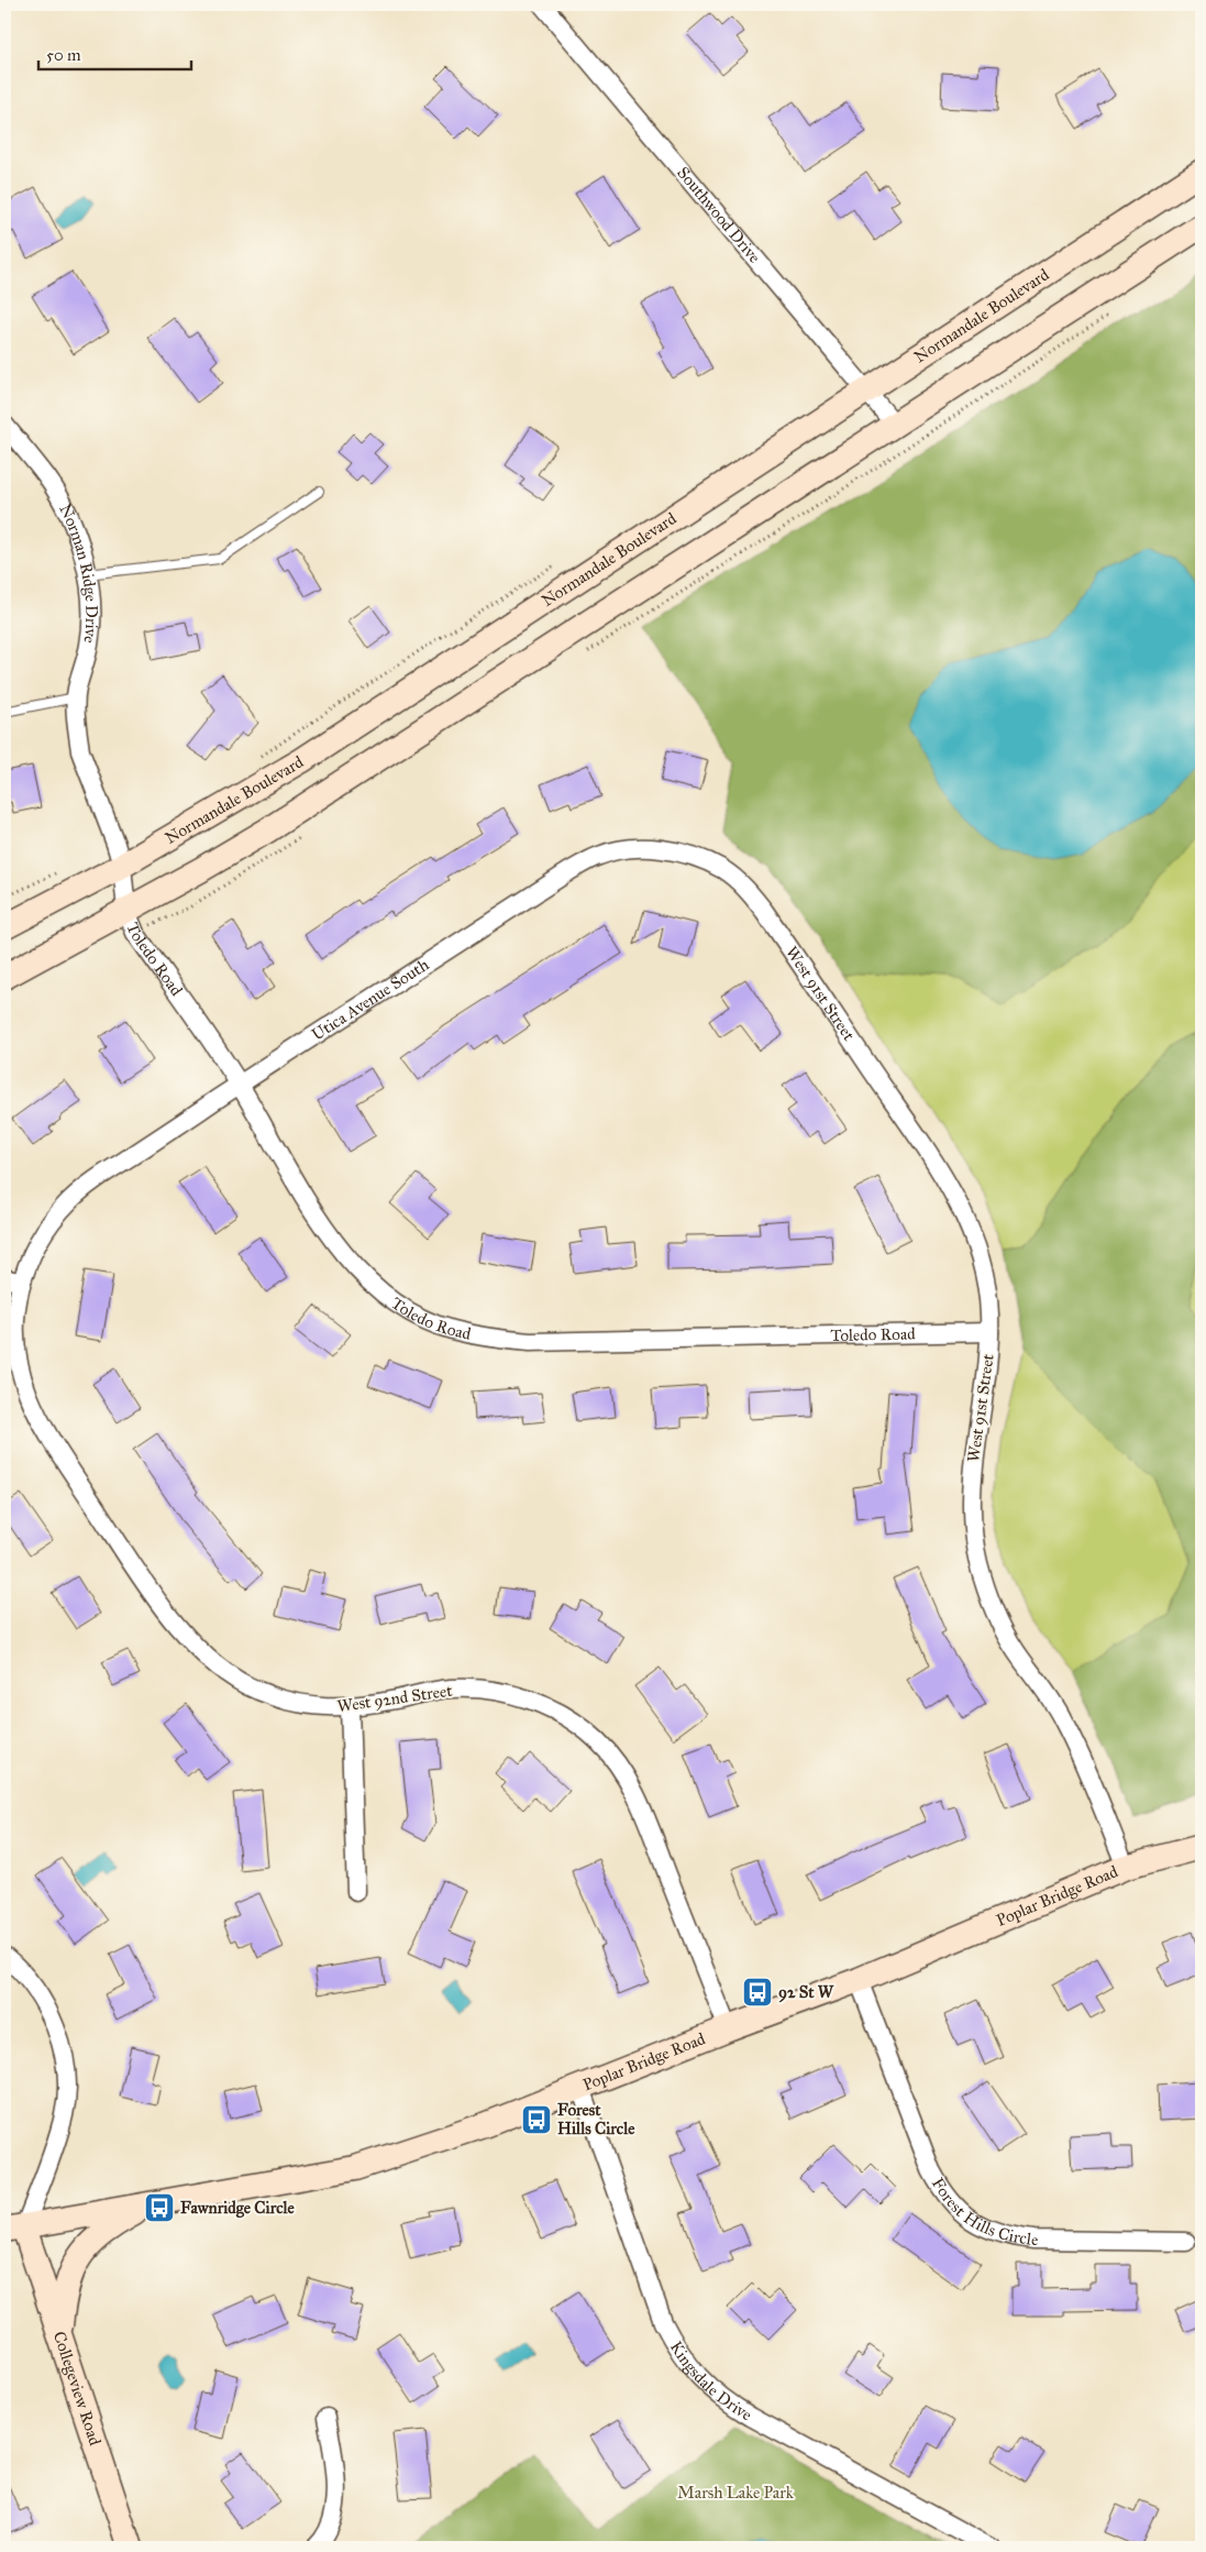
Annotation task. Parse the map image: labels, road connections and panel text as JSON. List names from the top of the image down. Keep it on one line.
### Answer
{"streets":{"main road":["Normandale Boulevard","Poplar Bridge Road","Collegeview Road"],"street":["Southwood Drive","Norman Ridge Drive","Toledo Road","West 91st Street","Utica Avenue South","West 92nd Street","Forest Hills Circle","Kingsdale Drive"]},"crossings":[["Southwood Drive","Normandale Boulevard"],["Normandale Boulevard","Norman Ridge Drive"],["Normandale Boulevard","Toledo Road"],["Norman Ridge Drive","Toledo Road"],["Toledo Road","West 91st Street"],["Toledo Road","Utica Avenue South"],["West 91st Street","Utica Avenue South"],["West 91st Street","Poplar Bridge Road"],["Utica Avenue South","West 92nd Street"],["West 92nd Street","Poplar Bridge Road"],["Poplar Bridge Road","Forest Hills Circle"],["Poplar Bridge Road","Kingsdale Drive"],["Poplar Bridge Road","Collegeview Road"]],"parks":["Marsh Lake Park"],"places":{"bus stop":["92 St W","Forest Hills Circle","Fawnridge Circle"]},"scale_bar":"50 m"}
